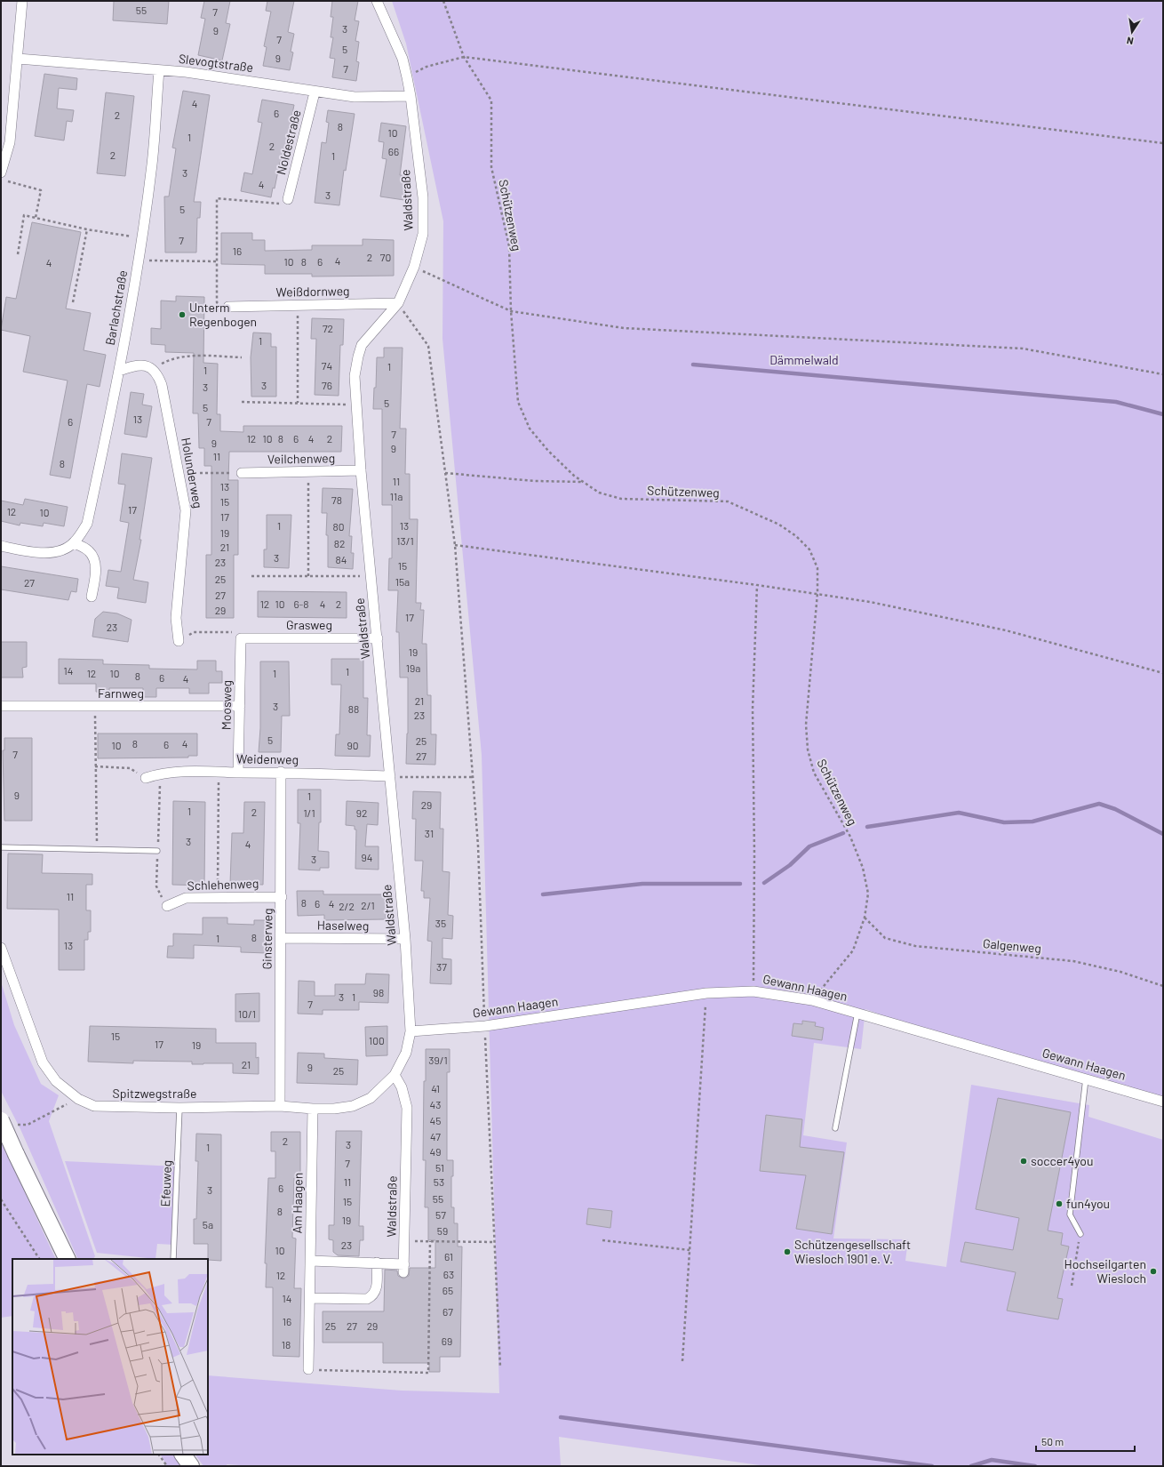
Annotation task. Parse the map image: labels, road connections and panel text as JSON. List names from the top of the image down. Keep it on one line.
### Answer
{"streets":{"street":["Slevogtstraße","Noldestraße","Waldstraße","Weißdornweg","Barlachstraße","Veilchenweg","Holunderweg","Grasweg","Farnweg","Moosweg","Weidenweg","Schlehenweg","Haselweg","Ginsterweg","Gewann Haagen","Spitzwegstraße","Am Haagen"],"lane":["Efeuweg"],"path":["Schützenweg","Galgenweg"]},"crossings":[["Slevogtstraße","Noldestraße"],["Slevogtstraße","Waldstraße"],["Slevogtstraße","Barlachstraße"],["Waldstraße","Weißdornweg"],["Waldstraße","Veilchenweg"],["Waldstraße","Grasweg"],["Waldstraße","Weidenweg"],["Waldstraße","Haselweg"],["Waldstraße","Gewann Haagen"],["Waldstraße","Spitzwegstraße"],["Schützenweg","Galgenweg"],["Schützenweg","Gewann Haagen"],["Grasweg","Moosweg"],["Farnweg","Moosweg"],["Moosweg","Weidenweg"],["Weidenweg","Ginsterweg"],["Schlehenweg","Ginsterweg"],["Haselweg","Ginsterweg"],["Ginsterweg","Spitzwegstraße"],["Spitzwegstraße","Efeuweg"],["Spitzwegstraße","Am Haagen"]],"parks":["Dämmelwald"],"places":["Unterm Regenbogen","soccer4you","fun4you","Schützengesellschaft Wiesloch 1901 e. V.","Hochseilgarten Wiesloch"],"house_numbers":["55","7","3","9","7","5","9","7","4","6","2","8","10","1","2","66","2","1","3","4","3","5","7","16","2","70","4","10","8","6","4","72","1","74","1","1","3","76","3","5","5","13","6","7","7","12","10","8","6","4","2","9","9","11","8","11","13","11a","78","15","17","12","10","17","1","13","80","19","13/1","82","21","3","84","23","15","25","15a","27","27","12","10","6-8","4","2","29","17","23","19","19a","14","1","12","10","1","8","6","4","21","3","88","23","5","25","8","4","6","10","90","7","27","9","1","29","1","2","1/1","92","31","3","4","94","3","11","8","6","4","2/1","2/2","35","8","1","13","37","98","3","1","7","10/1","15","100","17","19","39/1","21","9","25","41","43","45","47","2","3","1","49","7","51","11","53","6","3","55","15","8","57","19","5a","59","23","10","61","63","12","65","14","67","16","25","27","29","69","18"],"scale_bar":"50 m","north":"bottom"}
